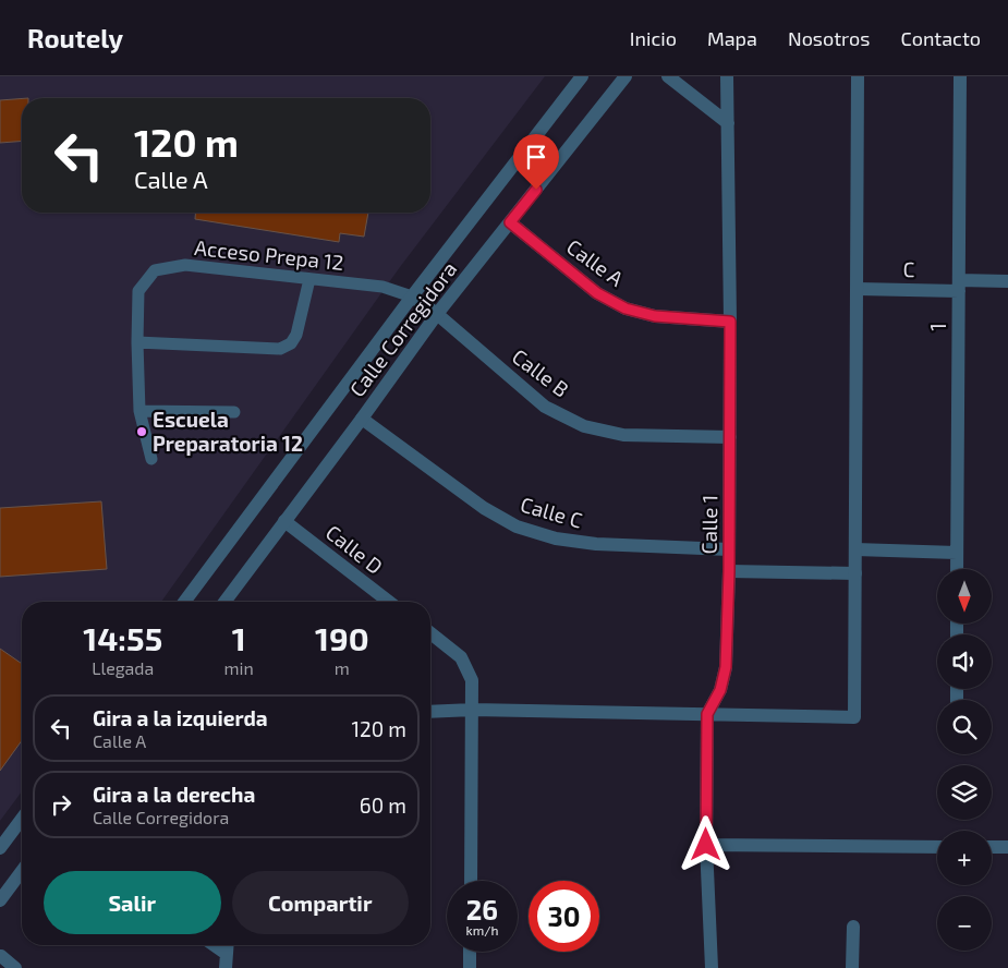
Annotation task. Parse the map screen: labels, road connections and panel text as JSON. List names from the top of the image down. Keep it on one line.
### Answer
{"streets":{"street":["Calle A","C","1","Calle Corregidora","Calle B","Calle C","Calle 1","Calle D"],"lane":["Acceso Prepa 12"]},"crossings":[["Acceso Prepa 12","Calle Corregidora"],["Acceso Prepa 12","Calle B"],["Calle A","Calle Corregidora"],["Calle A","Calle 1"],["C","1"],["Calle Corregidora","Calle B"],["Calle Corregidora","Calle C"],["Calle Corregidora","Calle D"],["Calle B","Calle 1"],["Calle C","Calle 1"]],"places":["Escuela Preparatoria 12"],"north":"bottom","page":{"header":"Routely","nav":["Inicio","Mapa","Nosotros","Contacto"],"turn":["120 m","Calle A"],"map_buttons":["+","−"],"eta":["14:55","Llegada","1","min","190","m"],"list":[{"name":"Gira a la izquierda","note":"Calle A","value":"120 m"},{"name":"Gira a la derecha","note":"Calle Corregidora","value":"60 m"}],"buttons":["Salir","Compartir"],"speed":"26 km/h","limit":"30"}}
